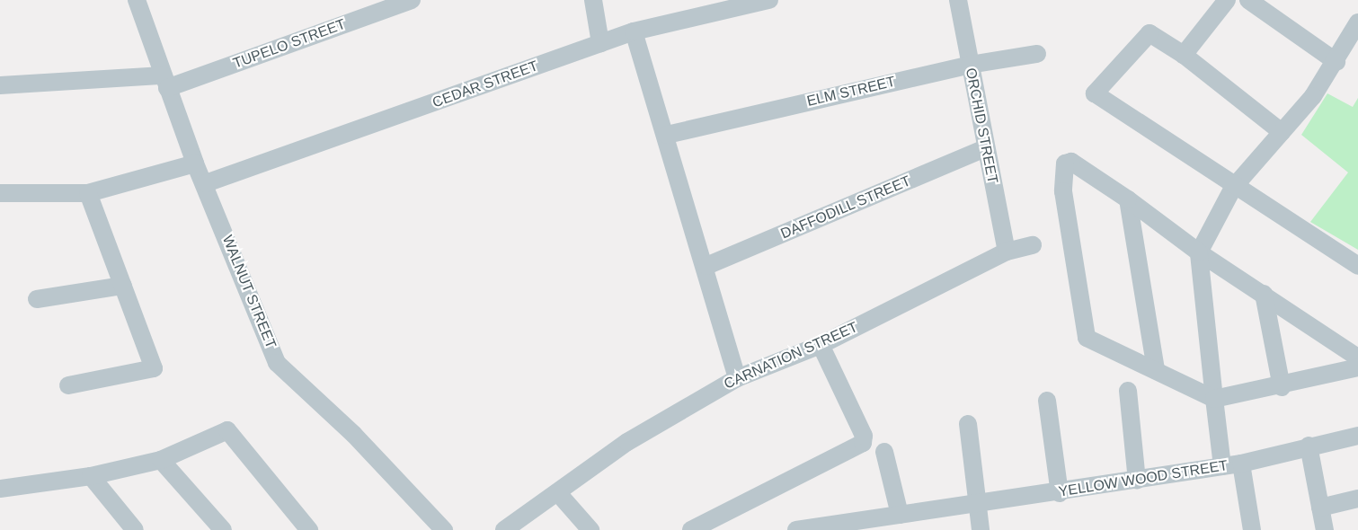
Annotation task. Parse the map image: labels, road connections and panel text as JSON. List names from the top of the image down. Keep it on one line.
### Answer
{"streets":{"street":["TUPELO STREET","CEDAR STREET","ELM STREET","ORCHID STREET","DAFFODILL STREET","WALNUT STREET","CARNATION STREET","YELLOW WOOD STREET"]},"crossings":[["TUPELO STREET","WALNUT STREET"],["CEDAR STREET","WALNUT STREET"],["ELM STREET","ORCHID STREET"],["ORCHID STREET","DAFFODILL STREET"],["ORCHID STREET","CARNATION STREET"]]}
